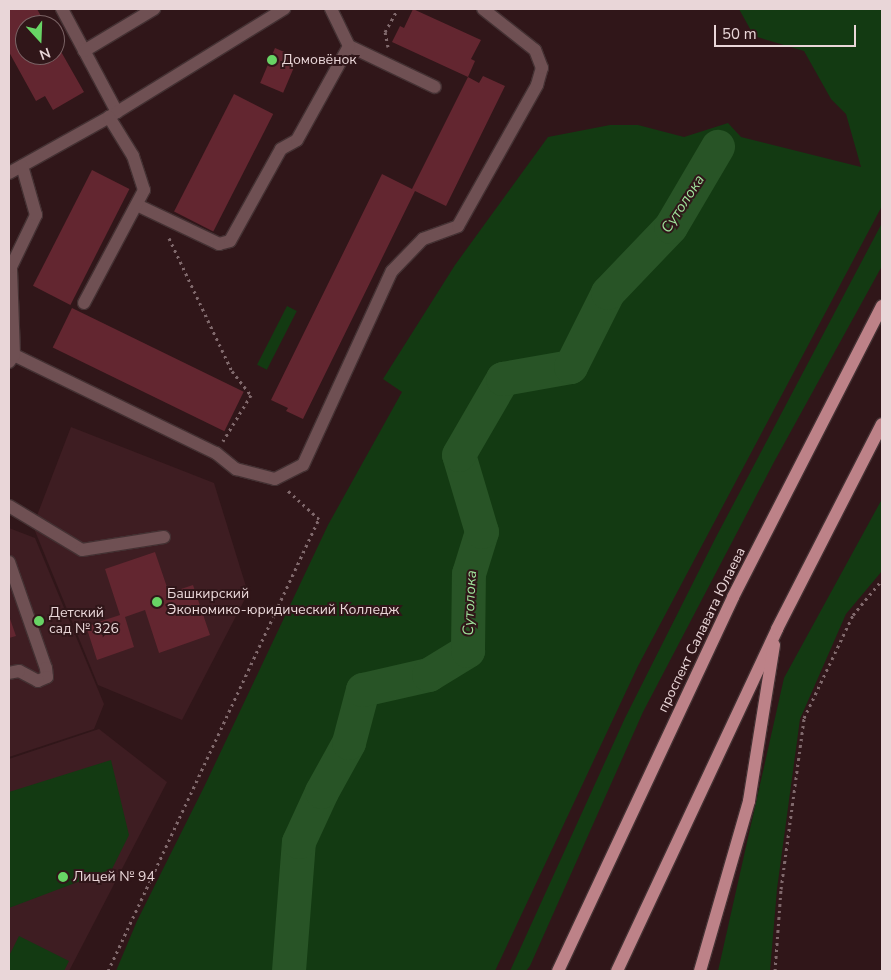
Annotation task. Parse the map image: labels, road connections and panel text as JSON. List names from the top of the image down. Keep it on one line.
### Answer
{"streets":{"main road":["проспект Салавата Юлаева"]},"water":["Сутолока"],"places":["Домовёнок","Башкирский Экономико-юридический Колледж","Детский сад № 326","Лицей № 94"],"scale_bar":"50 m","north":"bottom"}
